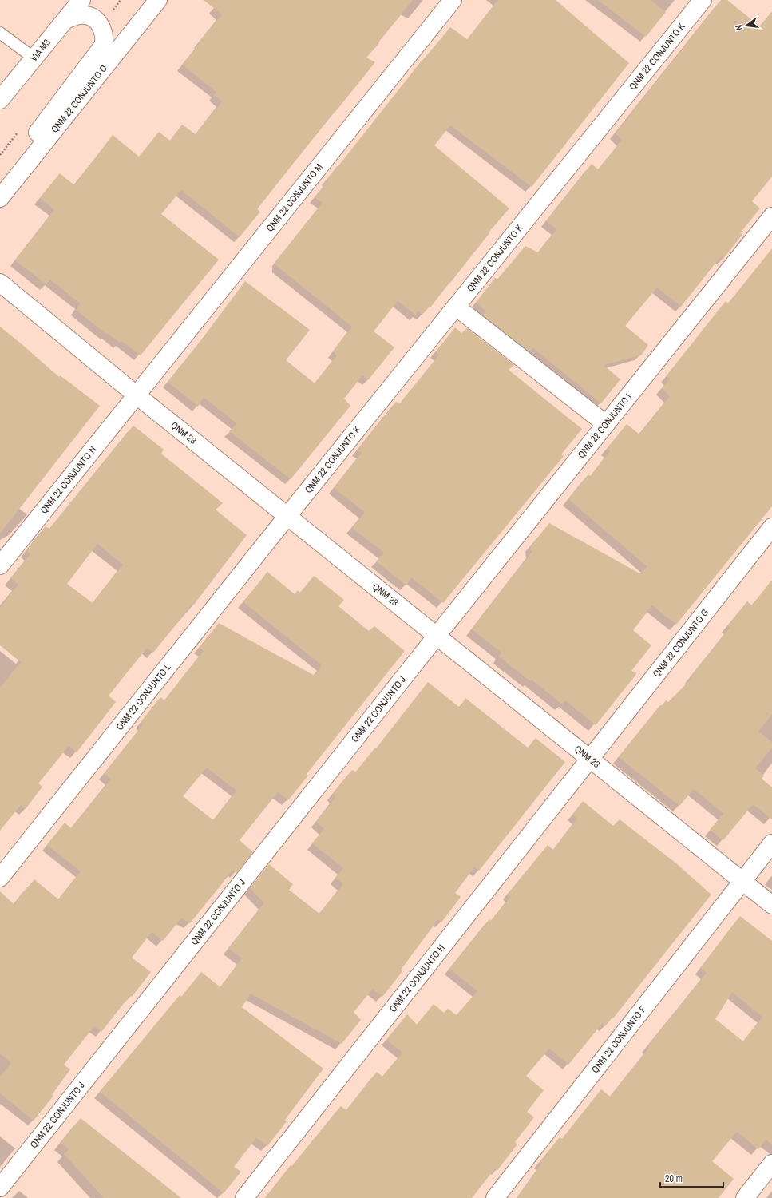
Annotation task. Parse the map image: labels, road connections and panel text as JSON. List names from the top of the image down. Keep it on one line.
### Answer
{"streets":{"street":["VIA M3","QNM 22 CONJUNTO K","QNM 22 CONJUNTO O","QNM 22 CONJUNTO M","QNM 22 CONJUNTO I","QNM 23","QNM 22 CONJUNTO N","QNM 22 CONJUNTO G","QNM 22 CONJUNTO L","QNM 22 CONJUNTO J","QNM 22 CONJUNTO H","QNM 22 CONJUNTO F"]},"crossings":[["QNM 22 CONJUNTO K","QNM 23"],["QNM 22 CONJUNTO K","QNM 22 CONJUNTO L"],["QNM 22 CONJUNTO M","QNM 23"],["QNM 22 CONJUNTO M","QNM 22 CONJUNTO N"],["QNM 22 CONJUNTO I","QNM 23"],["QNM 22 CONJUNTO I","QNM 22 CONJUNTO J"],["QNM 23","QNM 22 CONJUNTO N"],["QNM 23","QNM 22 CONJUNTO G"],["QNM 23","QNM 22 CONJUNTO L"],["QNM 23","QNM 22 CONJUNTO J"],["QNM 23","QNM 22 CONJUNTO H"],["QNM 23","QNM 22 CONJUNTO F"],["QNM 22 CONJUNTO G","QNM 22 CONJUNTO H"]],"scale_bar":"20 m","north":"left"}
